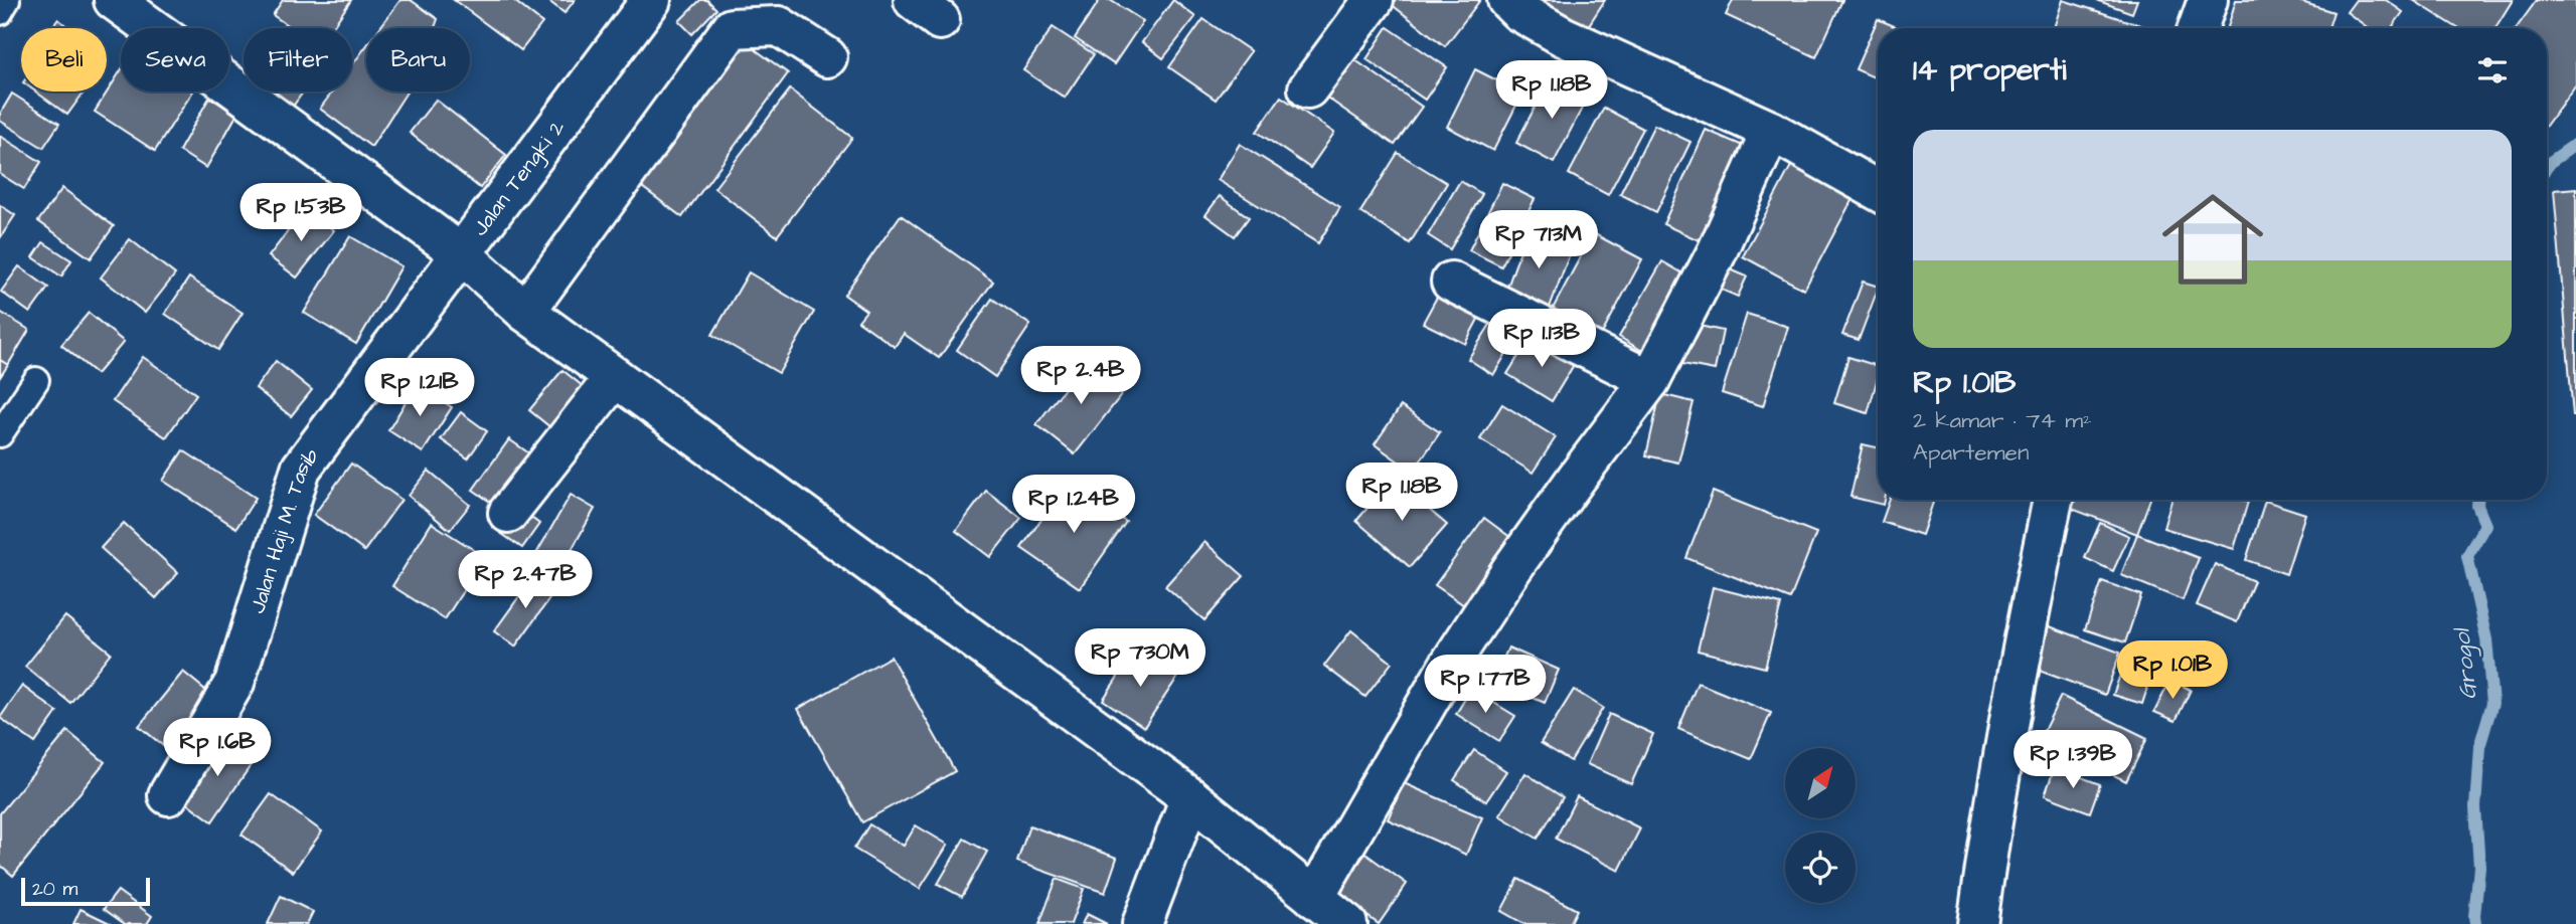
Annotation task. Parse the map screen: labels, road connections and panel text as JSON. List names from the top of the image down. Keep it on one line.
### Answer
{"streets":{"street":["Jalan Tengki 2","Jalan Haji M. Tasib"]},"crossings":[["Jalan Tengki 2","Jalan Haji M. Tasib"]],"water":["Grogol"],"scale_bar":"20 m","north":"top right","page":{"chip":["Beli","Sewa","Filter","Baru"],"heading":"14 properti","price":["Rp 1.18B","Rp 1.53B","Rp 713M","Rp 1.13B","Rp 2.4B","Rp 1.21B","Rp 1.18B","Rp 1.24B","Rp 2.47B","Rp 730M","Rp 1.01B","Rp 1.77B","Rp 1.6B","Rp 1.39B"],"list":[{"name":"Rp 1.01B","note":"2 kamar · 74 m² · Apartemen"}],"scale":"20 m"}}
